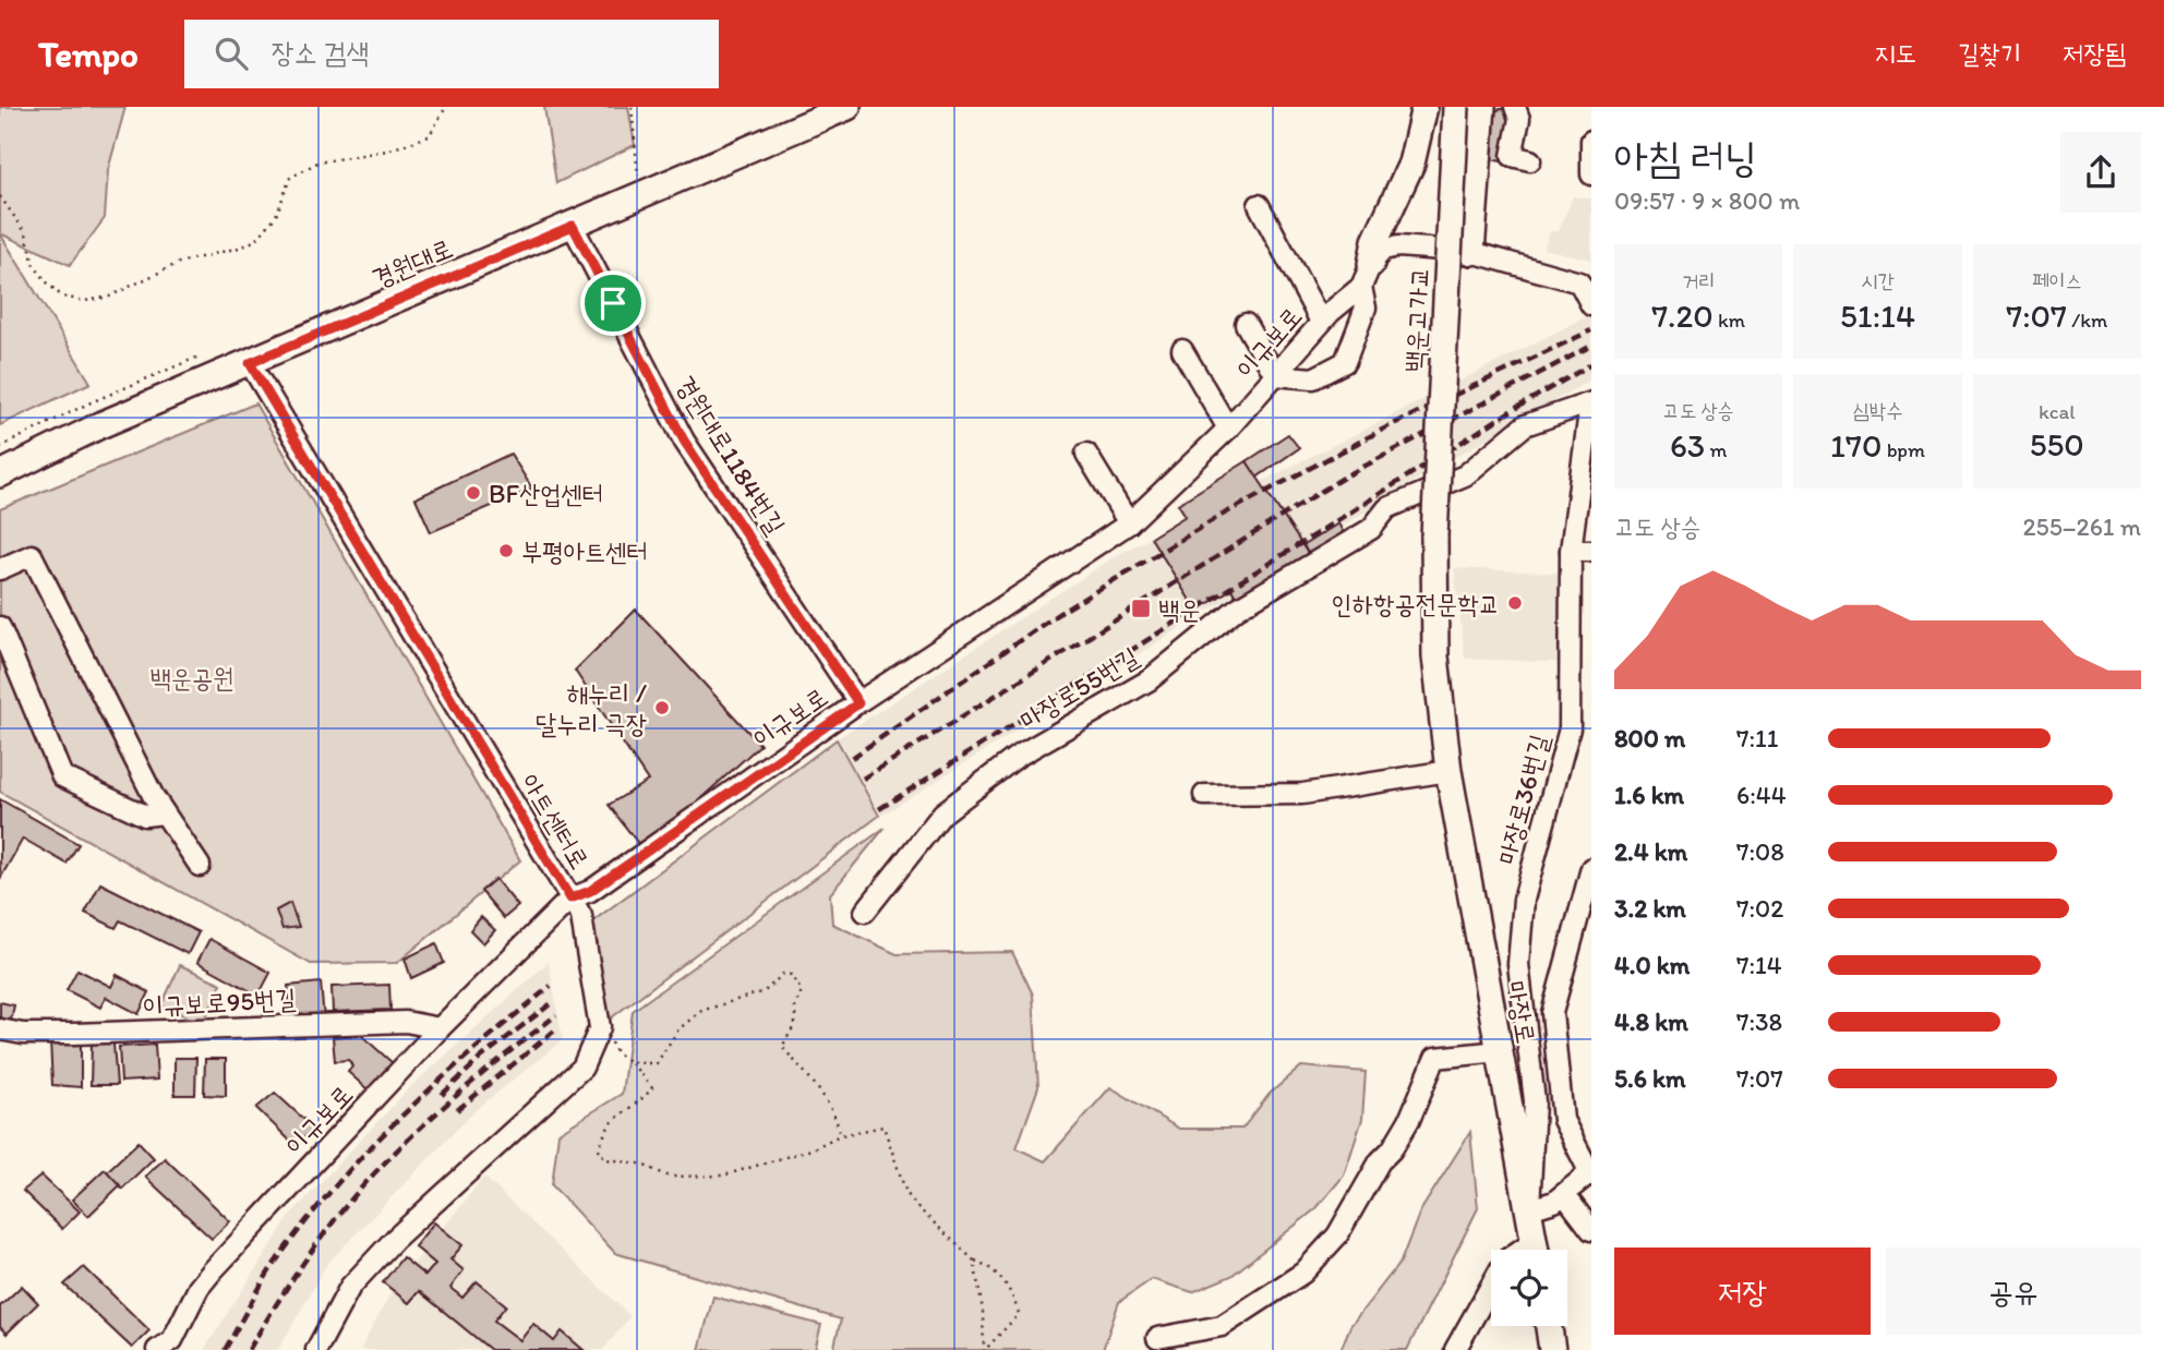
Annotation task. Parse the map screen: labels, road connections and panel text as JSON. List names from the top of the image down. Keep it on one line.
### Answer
{"streets":{"main road":["경원대로","백운고가교","마장로"],"street":["이규보로","경원대로1184번길","마장로55번길","마장로36번길","아트센터로","이규보로95번길"]},"crossings":[["경원대로","경원대로1184번길"],["경원대로","아트센터로"],["백운고가교","마장로"],["이규보로","경원대로1184번길"],["이규보로","아트센터로"],["이규보로","이규보로95번길"],["마장로55번길","마장로36번길"],["마장로36번길","마장로"]],"parks":["백운공원"],"places":{"other":["BF산업센터","부평아트센터","인하항공전문학교","해누리 / 달누리 극장"],"transit":["백운"]},"page":{"header":"Tempo","search":"장소 검색","nav":["지도","길찾기","저장됨"],"heading":["아침 러닝","09:57 · 9 × 800 m"],"stats":[["거리","7.20 km"],["시간","51:14"],["페이스","7:07 /km"],["고도 상승","63 m"],["심박수","170 bpm"],["kcal","550"]],"chart":["고도 상승","255–261 m"],"list":[{"name":"800 m","note":"7:11"},{"name":"1.6 km","note":"6:44"},{"name":"2.4 km","note":"7:08"},{"name":"3.2 km","note":"7:02"},{"name":"4.0 km","note":"7:14"},{"name":"4.8 km","note":"7:38"},{"name":"5.6 km","note":"7:07"}],"buttons":["저장","공유"]}}
